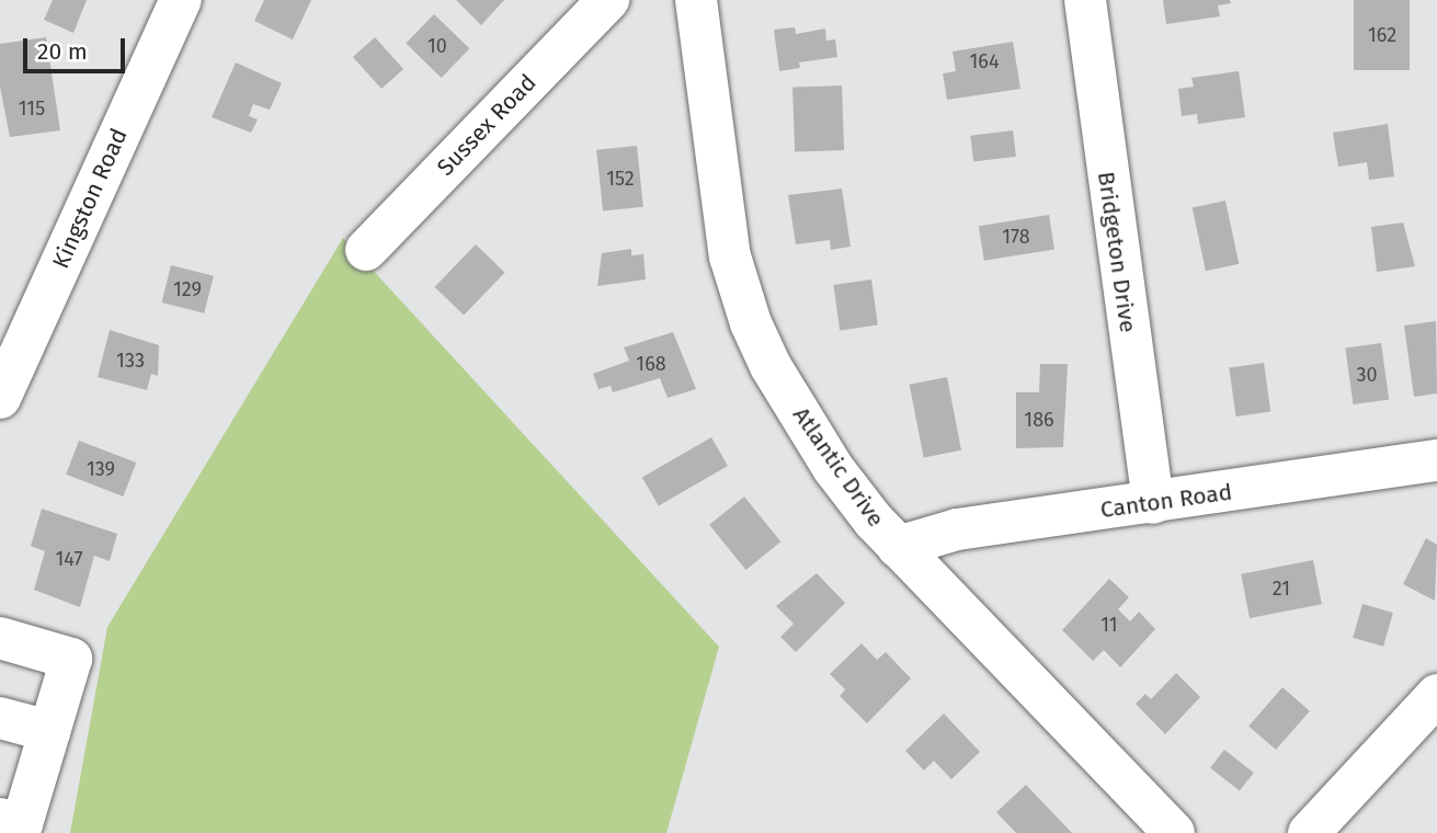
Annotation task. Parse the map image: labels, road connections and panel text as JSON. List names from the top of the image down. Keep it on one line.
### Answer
{"streets":{"street":["Sussex Road","Kingston Road","Bridgeton Drive","Atlantic Drive","Canton Road"]},"crossings":[["Bridgeton Drive","Canton Road"],["Atlantic Drive","Canton Road"]],"house_numbers":["162","10","164","115","152","178","129","133","168","30","186","139","147","21","11"],"scale_bar":"20 m"}
